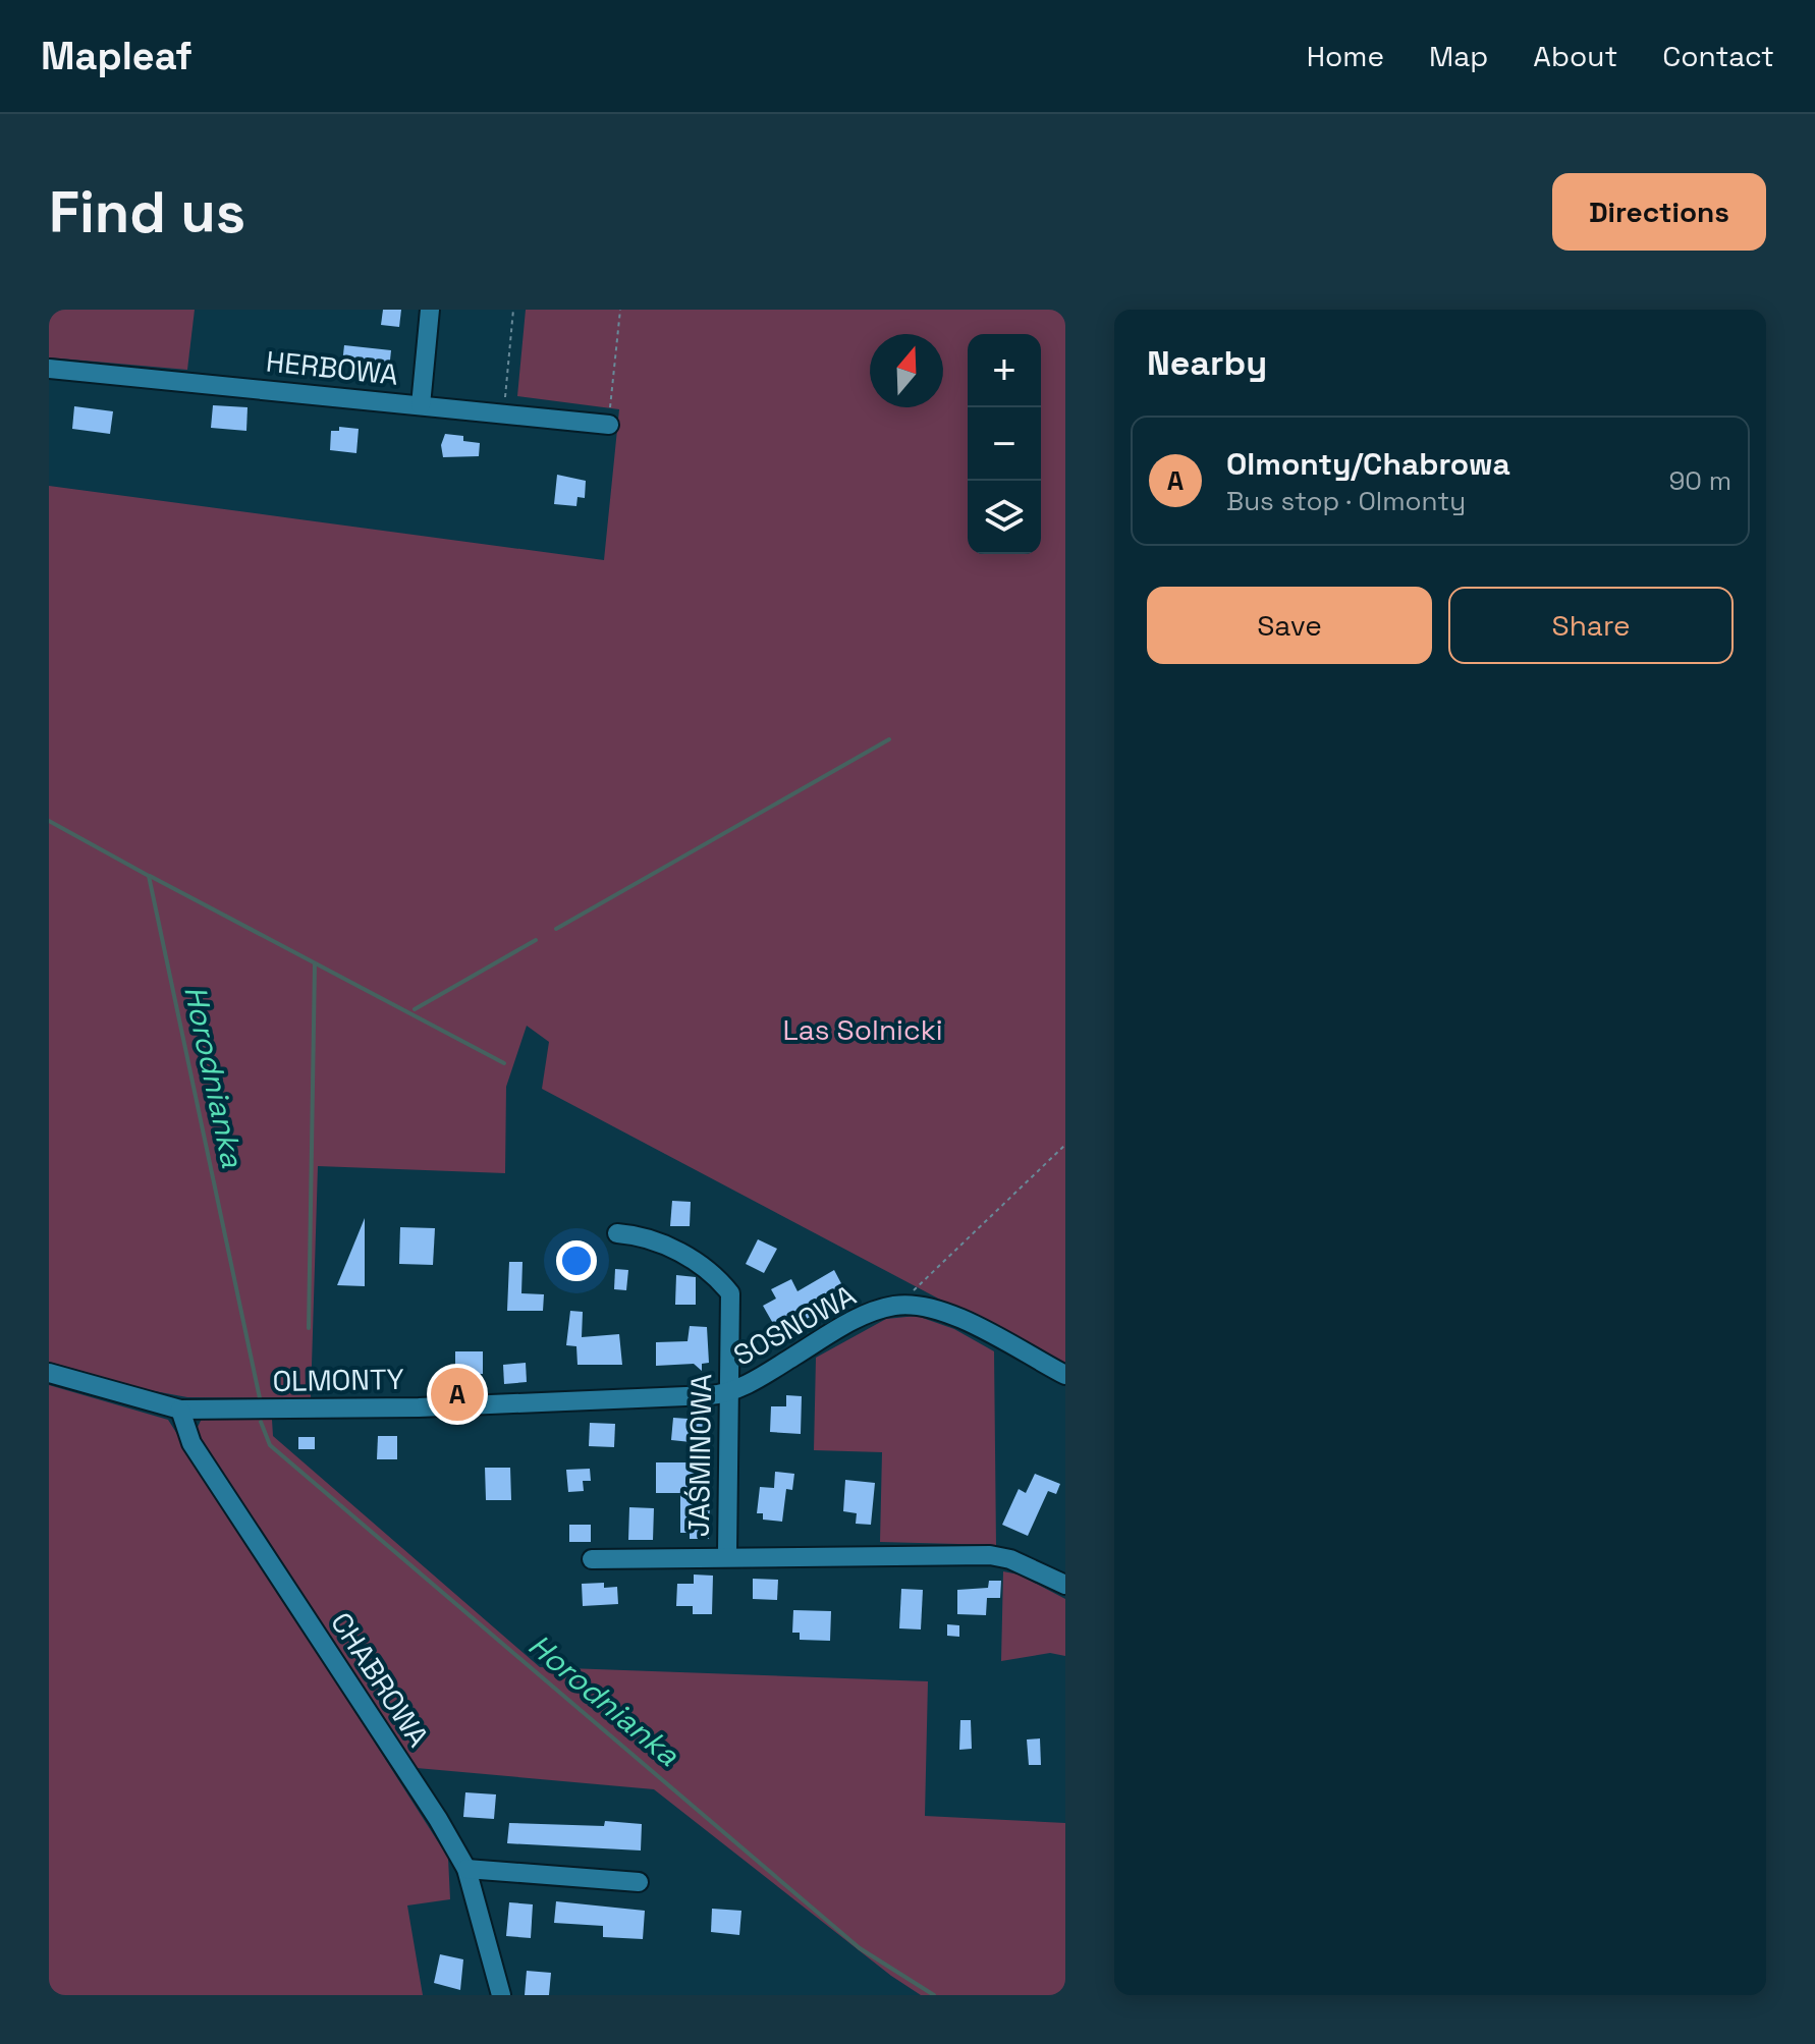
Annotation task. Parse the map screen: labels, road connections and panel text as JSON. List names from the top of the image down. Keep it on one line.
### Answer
{"streets":{"street":["HERBOWA","SOSNOWA","OLMONTY","JAŚMINOWA","CHABROWA"]},"crossings":[["SOSNOWA","OLMONTY"],["SOSNOWA","JAŚMINOWA"],["OLMONTY","JAŚMINOWA"],["OLMONTY","CHABROWA"]],"water":["Horodnianka"],"parks":["Las Solnicki"],"north":"top","page":{"header":"Mapleaf","nav":["Home","Map","About","Contact"],"buttons":["Directions",["Save","Share"]],"title":"Find us","heading":"Nearby","map_buttons":["+","−"],"list":[{"mark":"A","name":"Olmonty/Chabrowa","note":"Bus stop · Olmonty","value":"90 m"}],"pins":"A"}}
